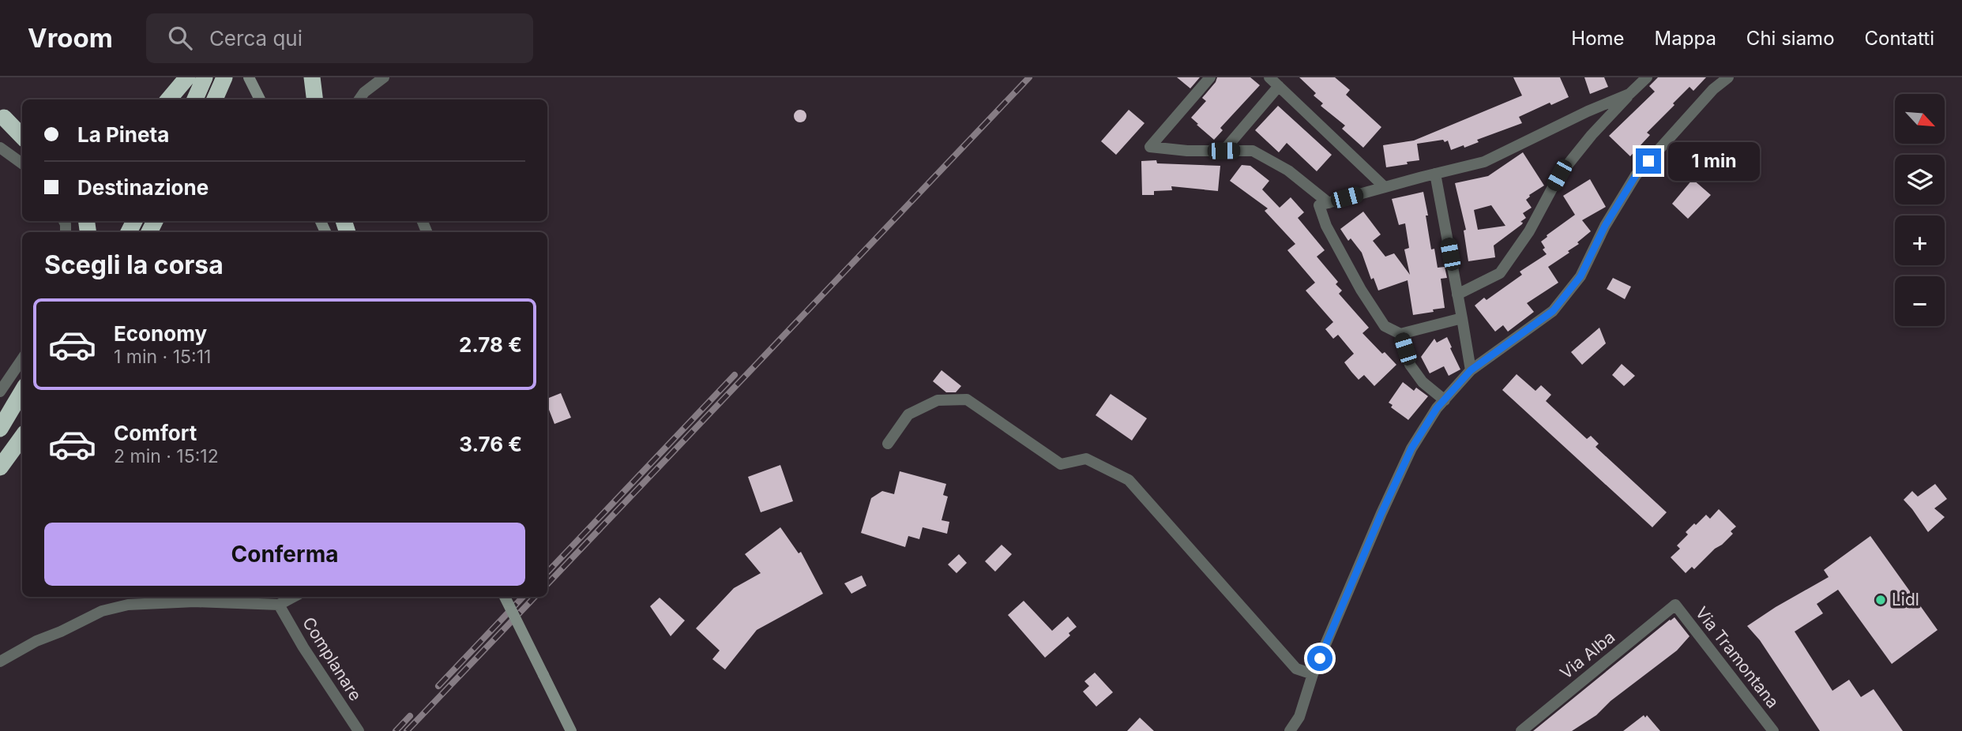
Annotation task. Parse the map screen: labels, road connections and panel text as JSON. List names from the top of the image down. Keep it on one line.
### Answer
{"streets":{"street":["Via Alba","Via Tramontana","Complanare"]},"crossings":[["Via Alba","Via Tramontana"]],"places":["Lidl"],"north":"bottom right","page":{"header":"Vroom","search":"Cerca qui","nav":["Home","Mappa","Chi siamo","Contatti"],"map_buttons":["+","−"],"banner":["La Pineta","Destinazione"],"bubble":"1 min","heading":"Scegli la corsa","list":[{"name":"Economy","note":"1 min · 15:11","value":"2.78 €"},{"name":"Comfort","note":"2 min · 15:12","value":"3.76 €"}],"buttons":"Conferma"}}
